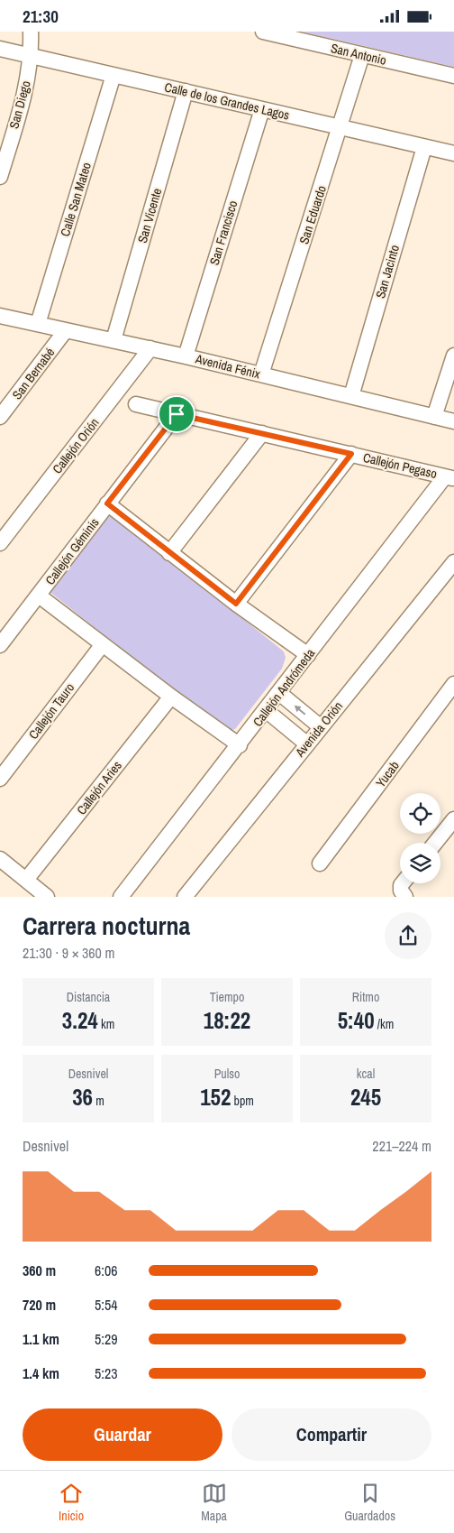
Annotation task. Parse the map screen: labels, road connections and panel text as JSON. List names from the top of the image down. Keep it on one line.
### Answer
{"streets":{"street":["San Antonio","Calle de los Grandes Lagos","San Diego","Calle San Mateo","San Eduardo","San Vicente","San Francisco","San Jacinto","Avenida Fénix","San Bernabé","Callejón Orión","Callejón Pegaso","Callejón Géminis","Callejón Andrómeda","Callejón Tauro","Avenida Orión","Yucab","Callejón Aries"]},"crossings":[["San Antonio","San Eduardo"],["Calle de los Grandes Lagos","San Diego"],["Calle de los Grandes Lagos","Calle San Mateo"],["Calle de los Grandes Lagos","San Eduardo"],["Calle de los Grandes Lagos","San Vicente"],["Calle de los Grandes Lagos","San Francisco"],["Calle de los Grandes Lagos","San Jacinto"],["Calle San Mateo","Avenida Fénix"],["San Eduardo","Avenida Fénix"],["San Vicente","Avenida Fénix"],["San Francisco","Avenida Fénix"],["San Jacinto","Avenida Fénix"],["Avenida Fénix","San Bernabé"],["Avenida Fénix","Callejón Orión"],["Callejón Pegaso","Callejón Géminis"],["Callejón Pegaso","Callejón Andrómeda"]],"page":{"status":"21:30","heading":["Carrera nocturna","21:30 · 9 × 360 m"],"stats":[["Distancia","3.24 km"],["Tiempo","18:22"],["Ritmo","5:40 /km"],["Desnivel","36 m"],["Pulso","152 bpm"],["kcal","245"]],"chart":["Desnivel","221–224 m"],"list":[{"name":"360 m","note":"6:06"},{"name":"720 m","note":"5:54"},{"name":"1.1 km","note":"5:29"},{"name":"1.4 km","note":"5:23"}],"buttons":["Guardar","Compartir"],"tabs":["Inicio","Mapa","Guardados"]}}
